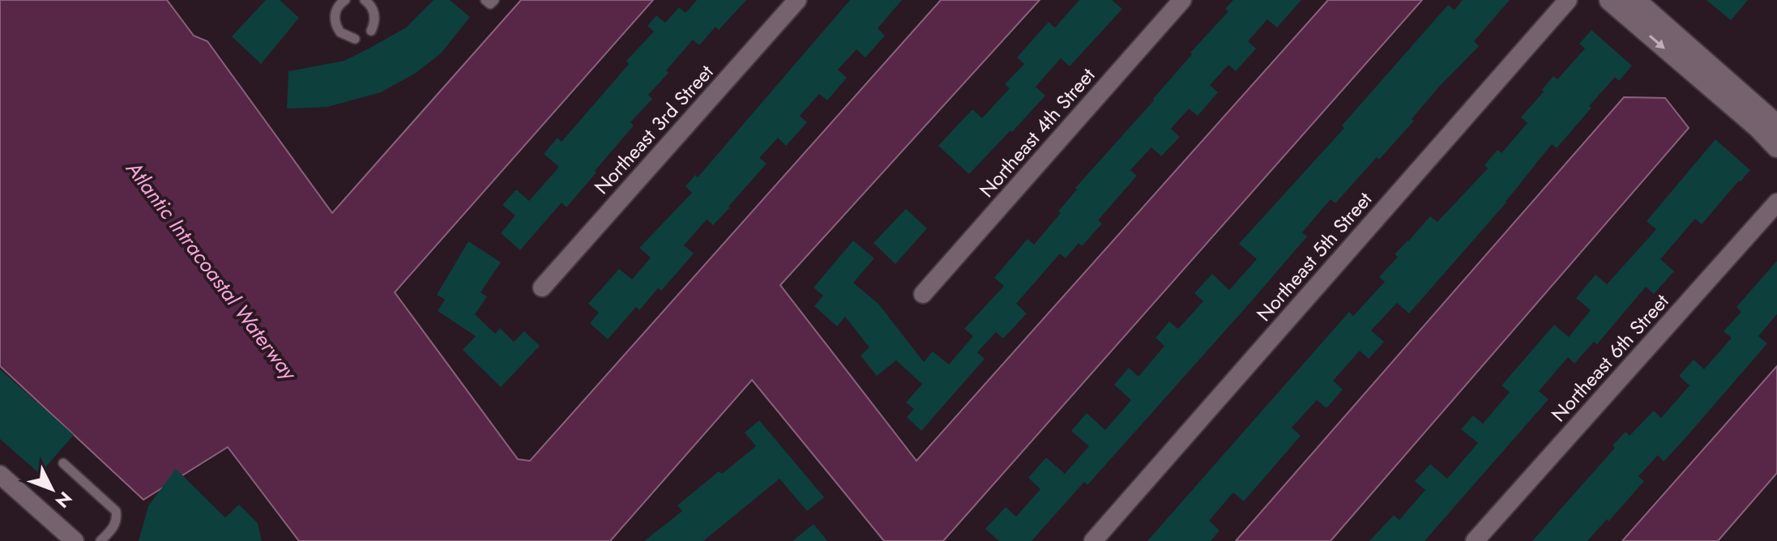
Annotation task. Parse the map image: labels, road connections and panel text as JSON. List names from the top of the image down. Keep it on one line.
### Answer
{"streets":{"street":["Northeast 3rd Street","Northeast 4th Street","Northeast 5th Street","Northeast 6th Street"]},"water":["Atlantic Intracoastal Waterway"],"north":"bottom right"}
